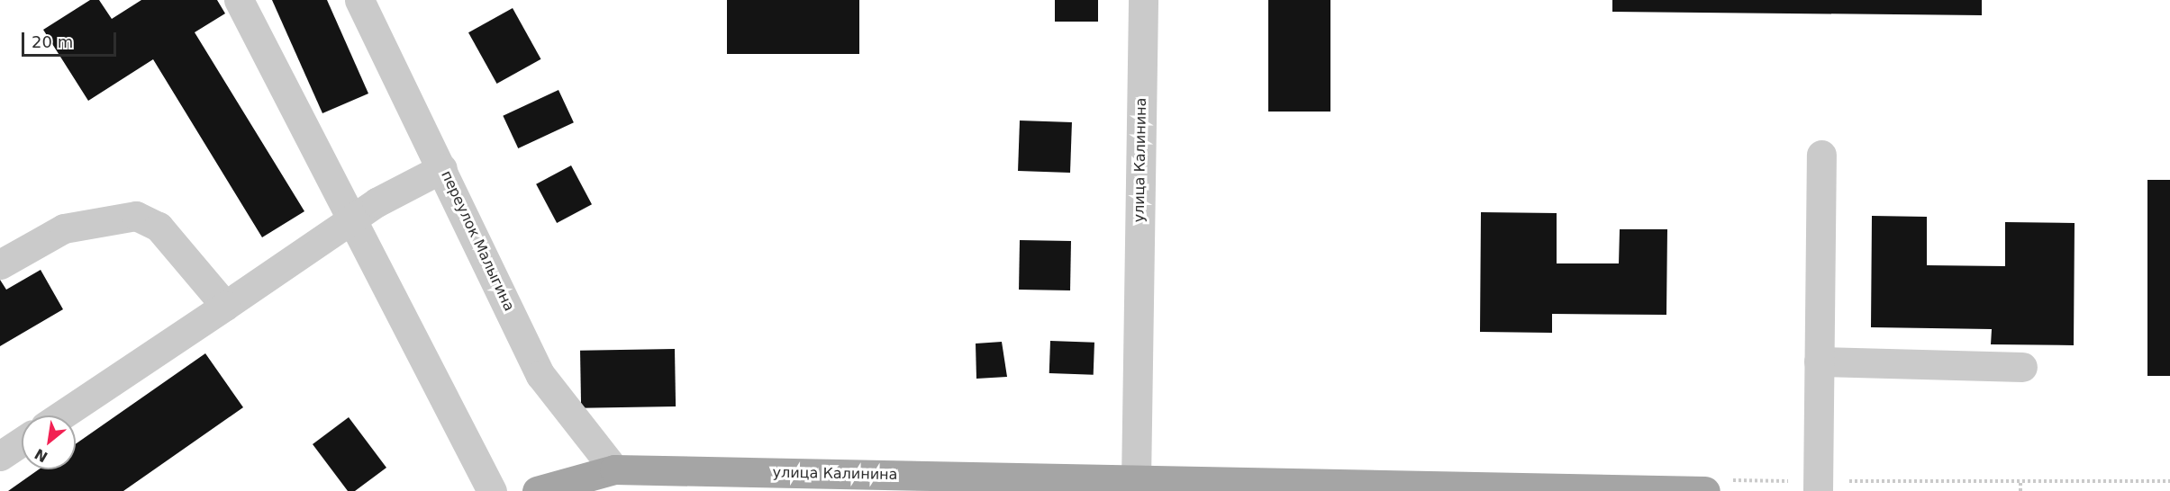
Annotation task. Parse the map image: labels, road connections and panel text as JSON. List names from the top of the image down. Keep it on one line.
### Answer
{"streets":{"main road":["улица Калинина"],"street":["переулок Малыгина"]},"crossings":[["улица Калинина","переулок Малыгина"]],"scale_bar":"20 m","north":"bottom left"}
